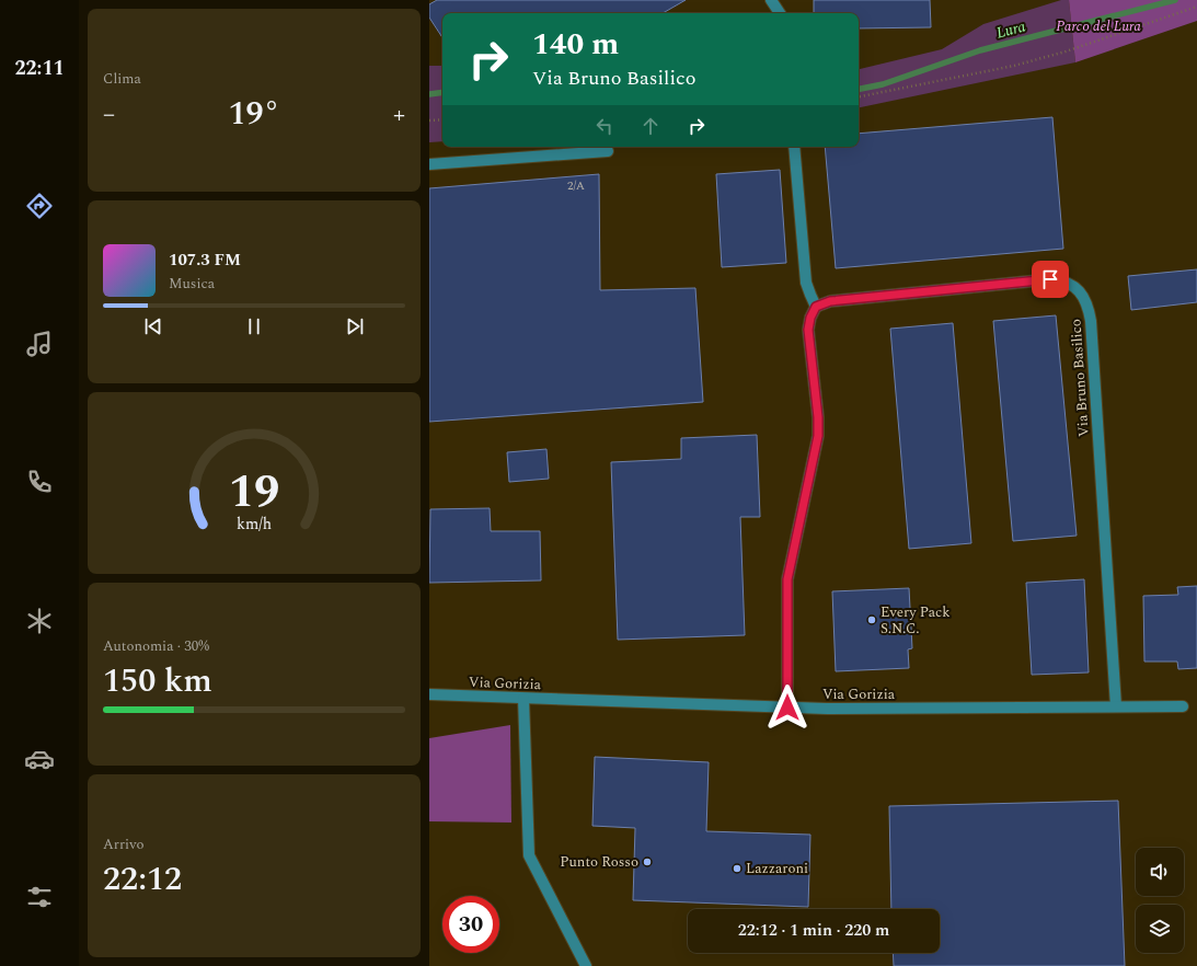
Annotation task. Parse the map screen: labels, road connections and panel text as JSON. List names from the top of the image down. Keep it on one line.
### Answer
{"streets":{"street":["Via Bruno Basilico","Via Gorizia"]},"crossings":[["Via Bruno Basilico","Via Gorizia"]],"water":["Lura"],"parks":["Parco del Lura"],"places":["Every Pack S.N.C.","Punto Rosso","Lazzaroni"],"house_numbers":["2/A"],"page":{"tabs":"22:11","tile":["Clima",["Autonomia · 30%","150 km"],["Arrivo","22:12"]],"turn":["140 m","Via Bruno Basilico"],"heat":["−","19°","+"],"song":["107.3 FM","Musica"],"limit":"30","trip":"22:12 · 1 min · 220 m","gauge":["19","km/h"]}}
